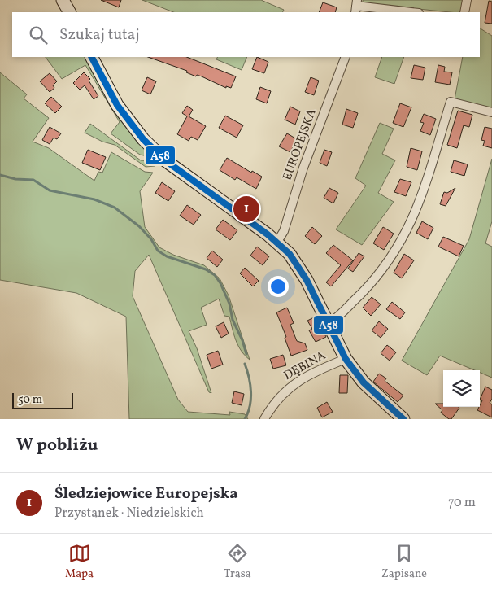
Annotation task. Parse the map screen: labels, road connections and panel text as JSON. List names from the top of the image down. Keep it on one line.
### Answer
{"streets":{"street":["EUROPEJSKA","DĘBINA"]},"lines":["transit line A58"],"scale_bar":"50 m","page":{"search":"Szukaj tutaj","pins":"1","scale":"50 m","heading":"W pobliżu","list":[{"mark":"1","name":"Śledziejowice Europejska","note":"Przystanek · Niedzielskich","value":"70 m"}],"nav":["Mapa","Trasa","Zapisane"]}}
